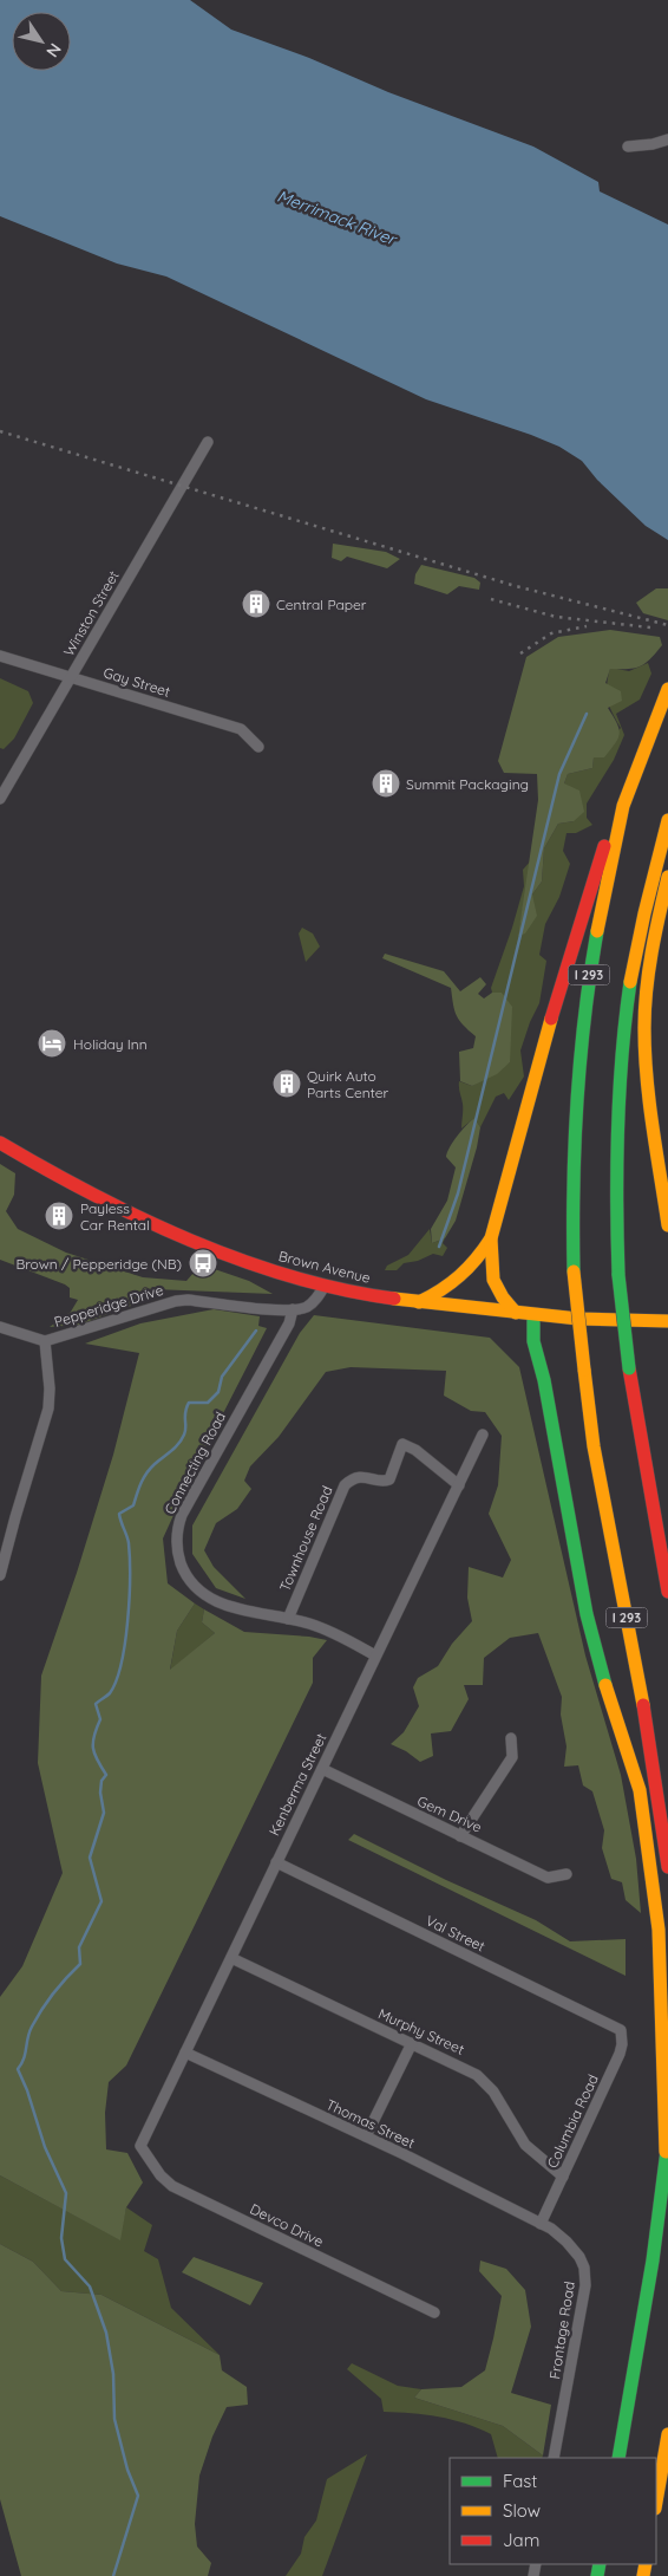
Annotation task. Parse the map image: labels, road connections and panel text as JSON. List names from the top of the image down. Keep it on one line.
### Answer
{"streets":{"main road":["I 293","Brown Avenue"],"street":["Winston Street","Gay Street","Pepperidge Drive","Connecting Road","Townhouse Road","Kenberma Street","Gem Drive","Val Street","Murphy Street","Columbia Road","Thomas Street","Devco Drive","Frontage Road"]},"crossings":[["Winston Street","Gay Street"],["Pepperidge Drive","Connecting Road"],["Connecting Road","Townhouse Road"],["Connecting Road","Kenberma Street"],["Townhouse Road","Kenberma Street"],["Kenberma Street","Gem Drive"],["Kenberma Street","Val Street"],["Kenberma Street","Murphy Street"],["Kenberma Street","Thomas Street"],["Kenberma Street","Devco Drive"],["Val Street","Columbia Road"],["Murphy Street","Columbia Road"],["Columbia Road","Thomas Street"],["Columbia Road","Frontage Road"],["Thomas Street","Frontage Road"]],"water":["Merrimack River"],"places":{"building":["Central Paper","Summit Packaging","Quirk Auto Parts Center","Payless Car Rental"],"hotel":["Holiday Inn"],"bus stop":["Brown / Pepperidge (NB)"]},"legend":["Fast","Slow","Jam"],"north":"bottom right"}
